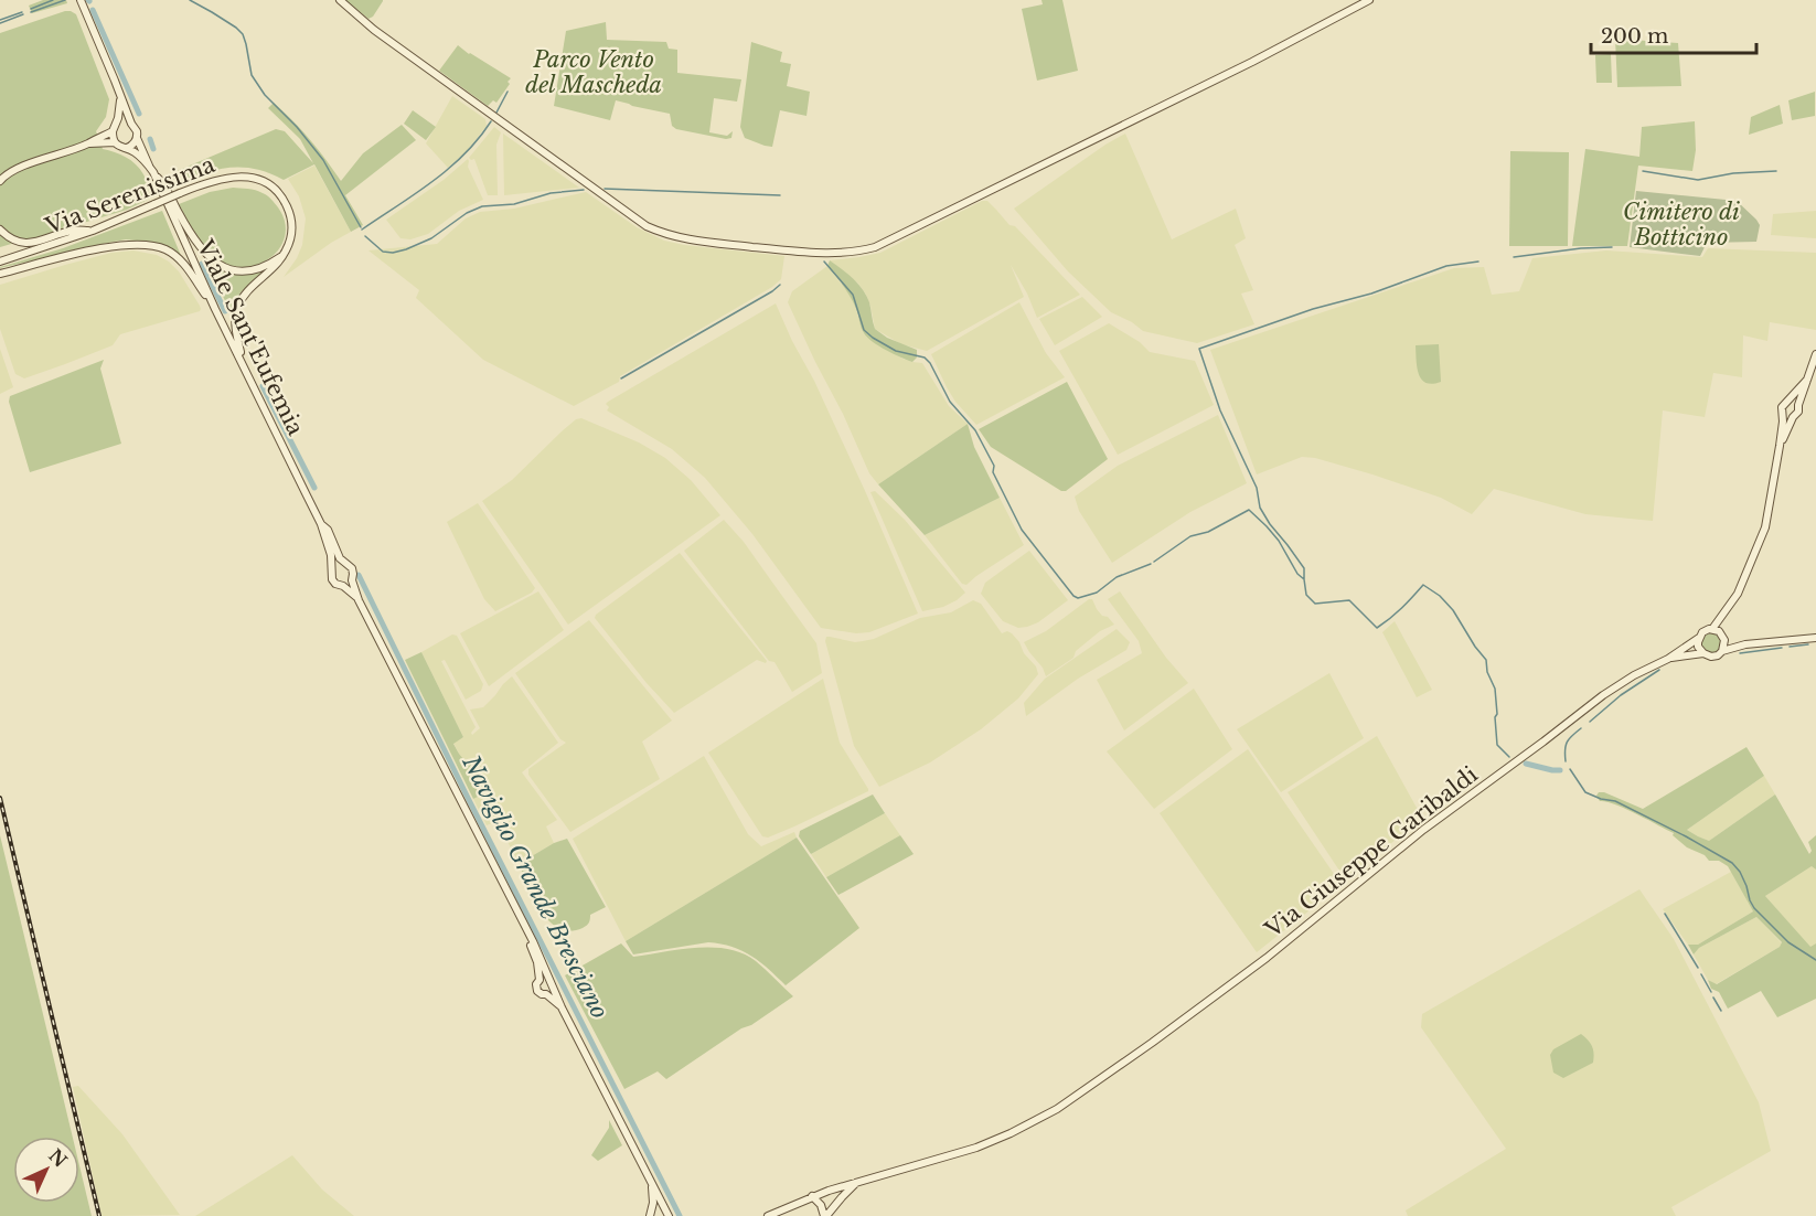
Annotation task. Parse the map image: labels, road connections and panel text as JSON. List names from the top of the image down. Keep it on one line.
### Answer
{"streets":{"street":["Via Serenissima","Viale Sant'Eufemia","Via Giuseppe Garibaldi"]},"water":["Naviglio Grande Bresciano"],"parks":["Parco Vento del Mascheda","Cimitero di Botticino"],"scale_bar":"200 m","north":"top right"}
